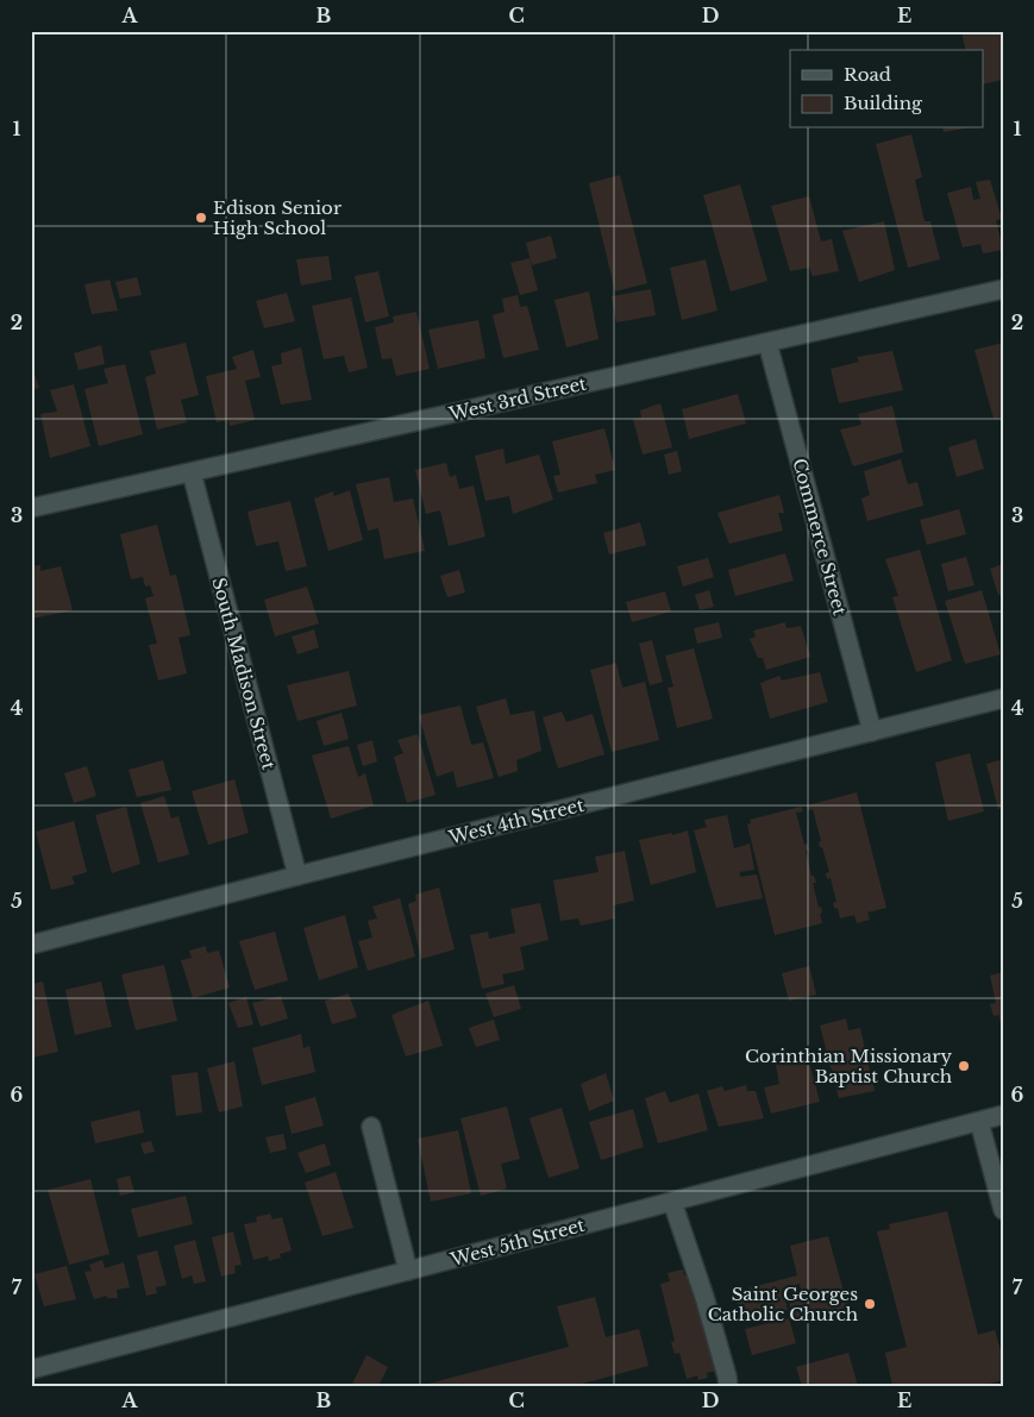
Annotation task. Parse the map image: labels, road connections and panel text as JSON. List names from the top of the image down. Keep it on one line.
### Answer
{"streets":{"street":["West 3rd Street","Commerce Street","South Madison Street","West 4th Street","West 5th Street"]},"crossings":[["West 3rd Street","Commerce Street"],["West 3rd Street","South Madison Street"],["Commerce Street","West 4th Street"],["South Madison Street","West 4th Street"]],"places":["Edison Senior High School","Corinthian Missionary Baptist Church","Saint Georges Catholic Church"],"legend":["Road","Building"],"grid":{"columns":["A","B","C","D","E"],"rows":["1","2","3","4","5","6","7"]}}
